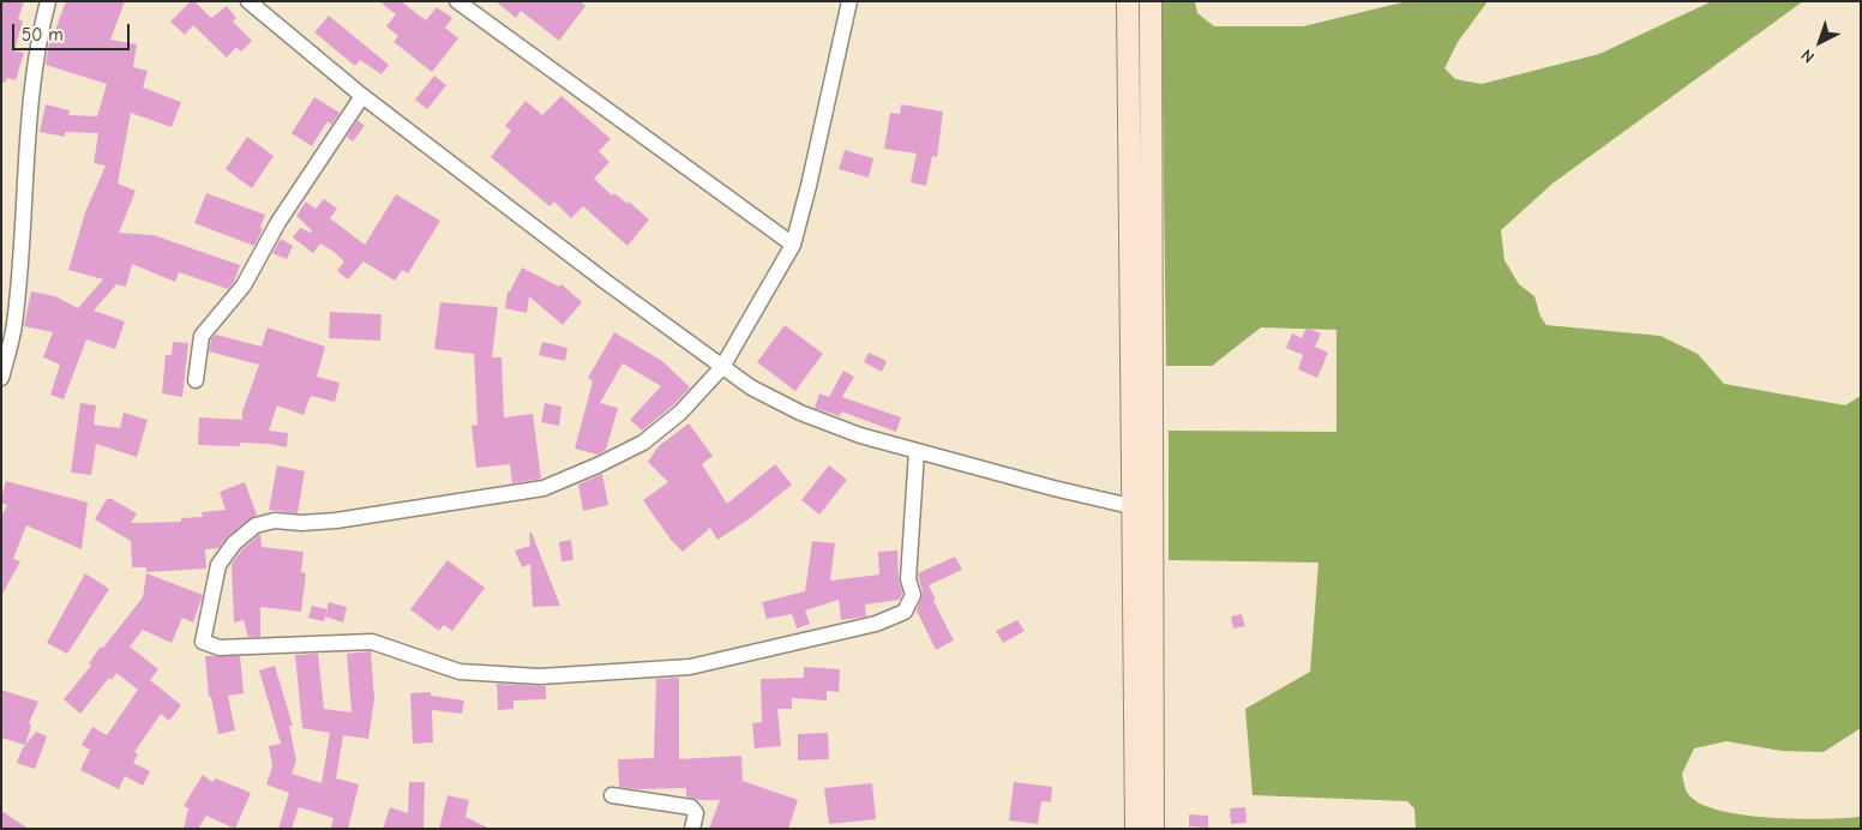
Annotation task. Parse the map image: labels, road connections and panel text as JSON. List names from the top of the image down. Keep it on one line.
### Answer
{"scale_bar":"50 m","north":"bottom left"}
